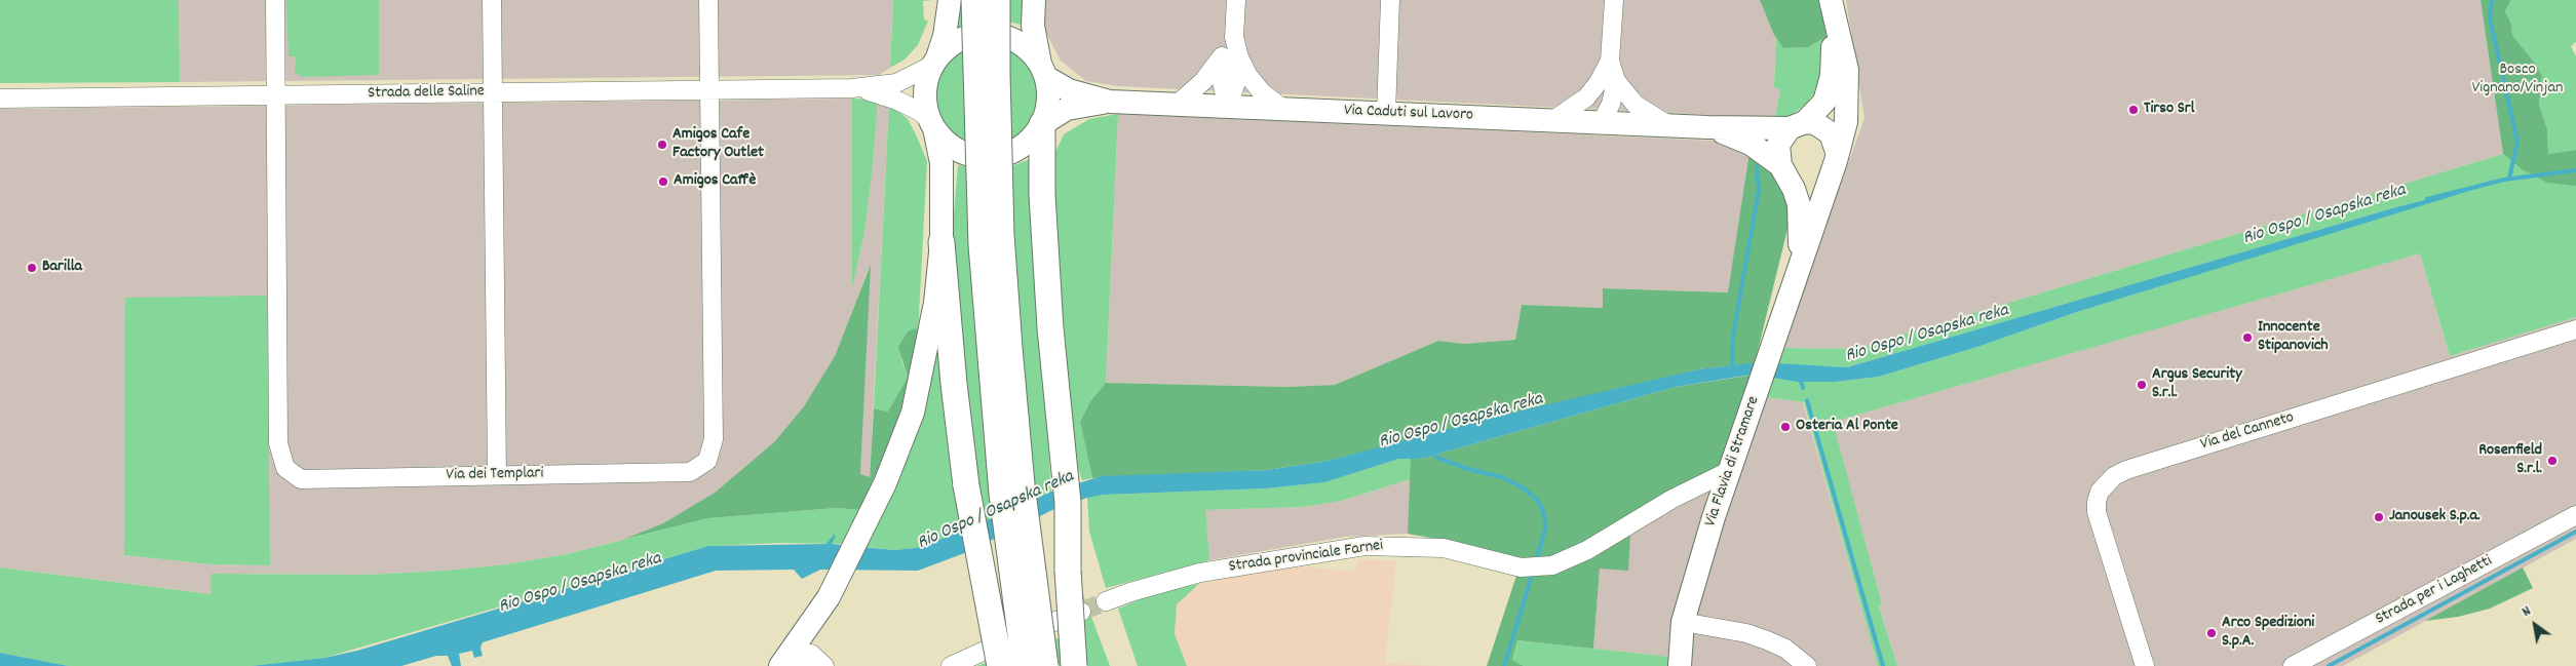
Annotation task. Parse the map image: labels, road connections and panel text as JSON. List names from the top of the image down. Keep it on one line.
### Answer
{"streets":{"main road":["Via Caduti sul Lavoro","Via Flavia di Stramare"],"street":["Strada delle Saline","Via del Canneto","Via dei Templari","Strada provinciale Farnei","Strada per i Laghetti"]},"crossings":[["Strada delle Saline","Via Caduti sul Lavoro"],["Strada delle Saline","Via dei Templari"],["Via Caduti sul Lavoro","Via Flavia di Stramare"],["Via Flavia di Stramare","Strada provinciale Farnei"]],"water":["Rio Ospo / Osapska reka"],"parks":["Bosco Vignano/Vinjan"],"places":["Tirso Srl","Amigos Cafe Factory Outlet","Amigos Caffè","Barilla","Innocente Stipanovich","Argus Security S.r.l.","Osteria Al Ponte","Rosenfield S.r.l.","Janousek S.p.a.","Arco Spedizioni S.p.A."],"north":"top left"}
